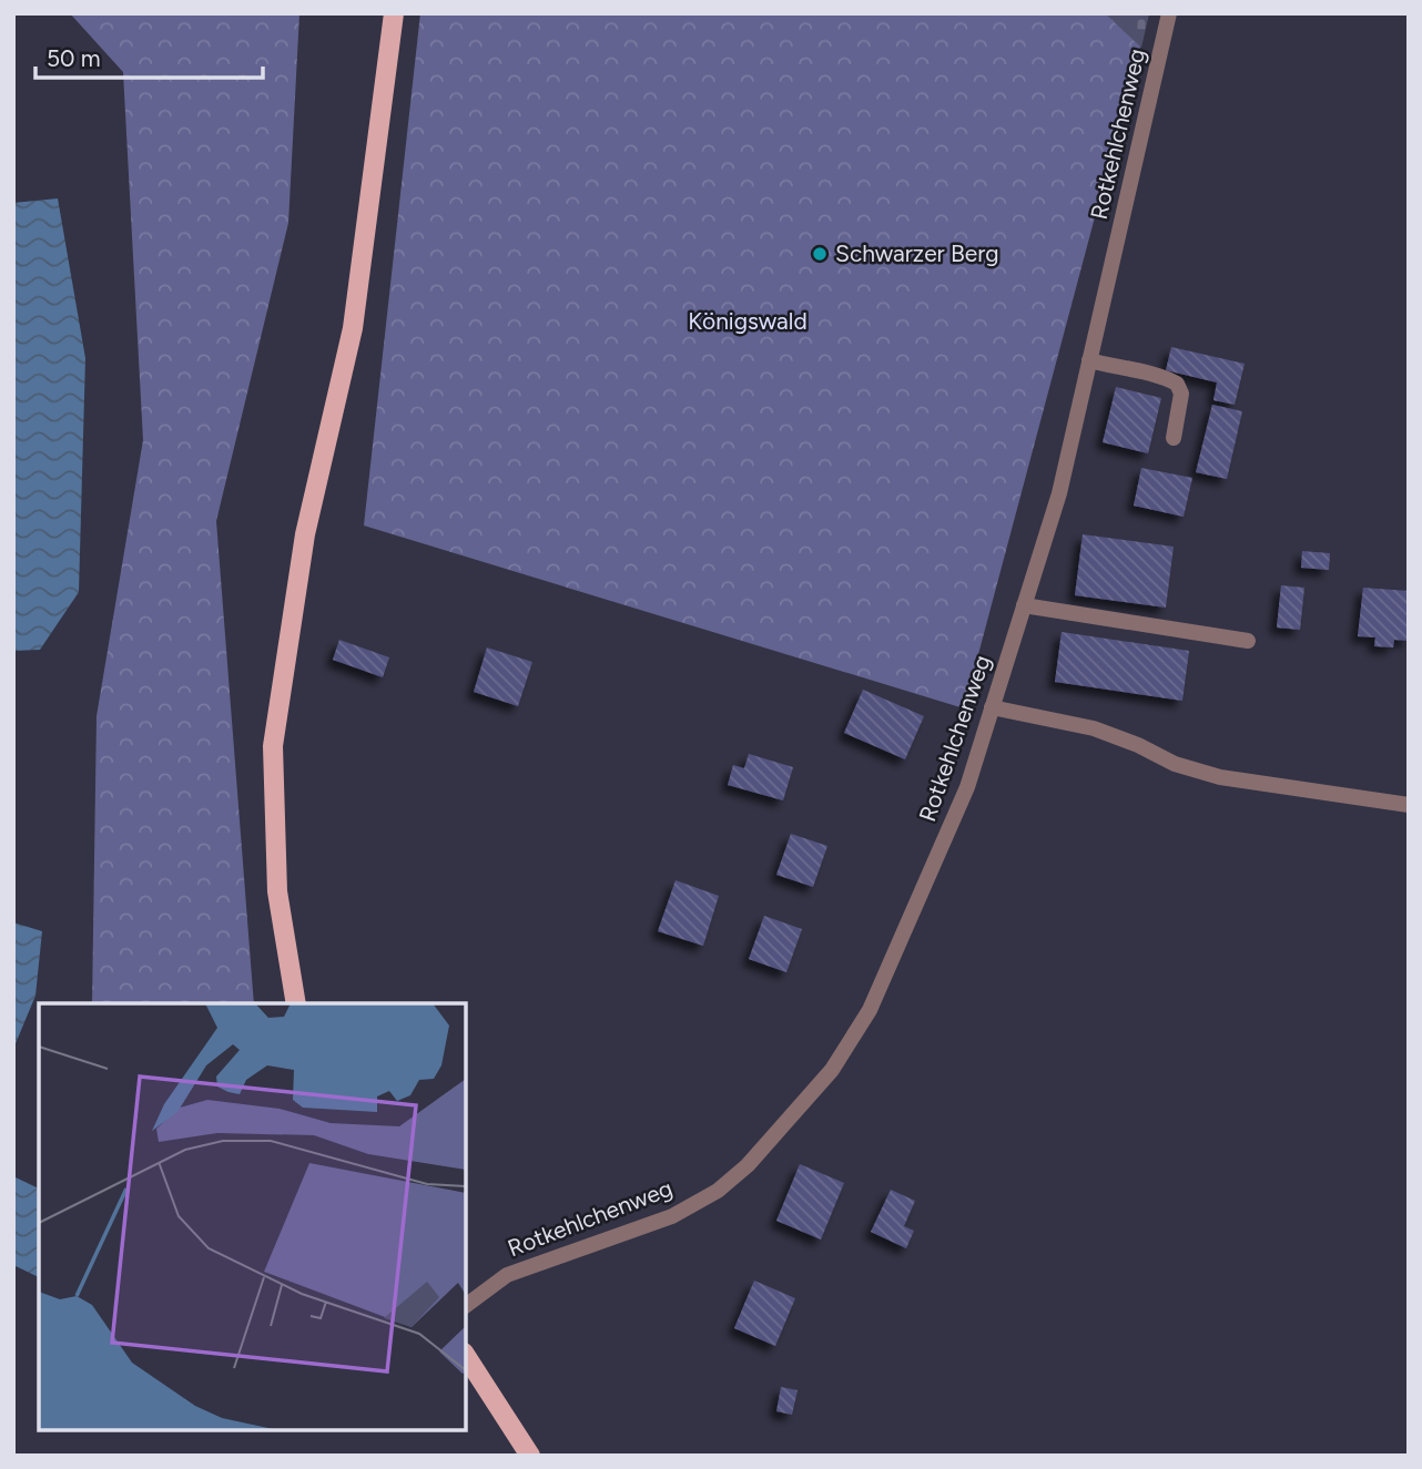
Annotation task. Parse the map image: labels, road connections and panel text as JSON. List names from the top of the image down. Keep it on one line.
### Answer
{"streets":{"street":["Rotkehlchenweg"]},"parks":["Königswald"],"places":["Schwarzer Berg"],"scale_bar":"50 m"}
